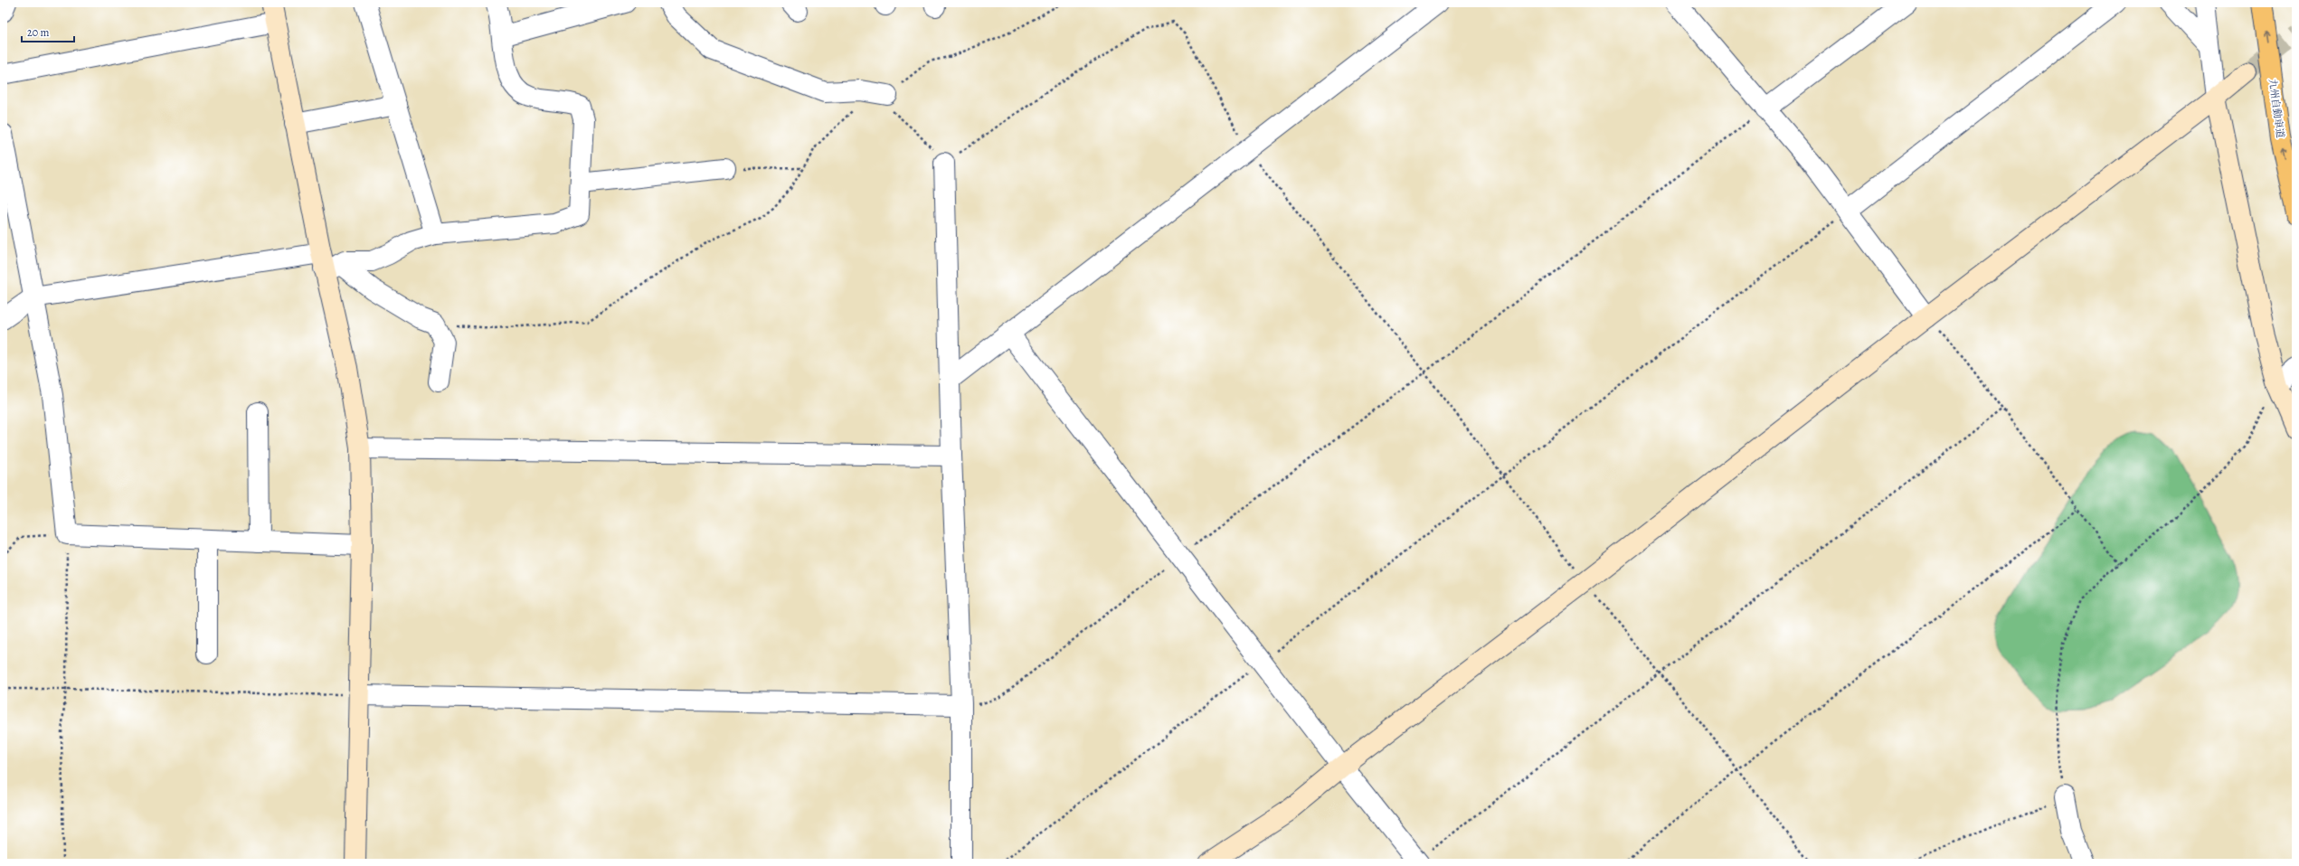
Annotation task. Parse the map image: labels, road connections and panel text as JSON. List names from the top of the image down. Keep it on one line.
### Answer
{"streets":{"highway":["九州自動車道"]},"one_way":["九州自動車道"],"scale_bar":"20 m"}
